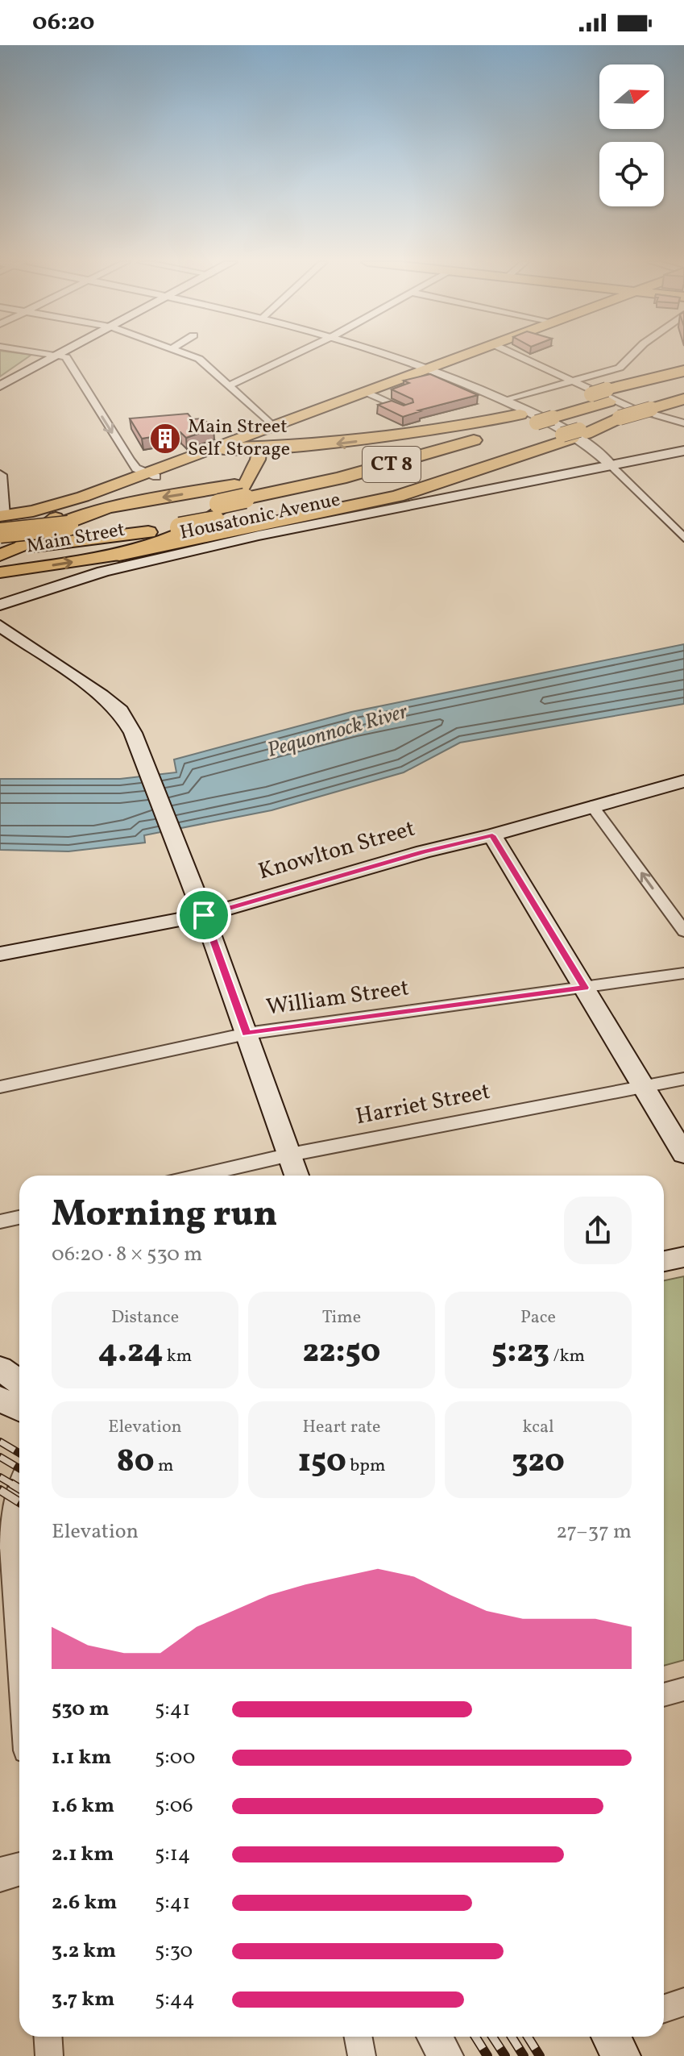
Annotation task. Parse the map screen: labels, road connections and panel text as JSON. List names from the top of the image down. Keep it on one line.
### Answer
{"streets":{"highway":["CT 8"],"main road":["Housatonic Avenue","Main Street","Knowlton Street"],"street":["William Street","Harriet Street"]},"crossings":[["CT 8","Main Street"]],"water":["Pequonnock River"],"places":{"building":["Main Street Self Storage"]},"north":"right","page":{"status":"06:20","heading":["Morning run","06:20 · 8 × 530 m"],"stats":[["Distance","4.24 km"],["Time","22:50"],["Pace","5:23 /km"],["Elevation","80 m"],["Heart rate","150 bpm"],["kcal","320"]],"chart":["Elevation","27–37 m"],"list":[{"name":"530 m","note":"5:41"},{"name":"1.1 km","note":"5:00"},{"name":"1.6 km","note":"5:06"},{"name":"2.1 km","note":"5:14"},{"name":"2.6 km","note":"5:41"},{"name":"3.2 km","note":"5:30"},{"name":"3.7 km","note":"5:44"}]}}
